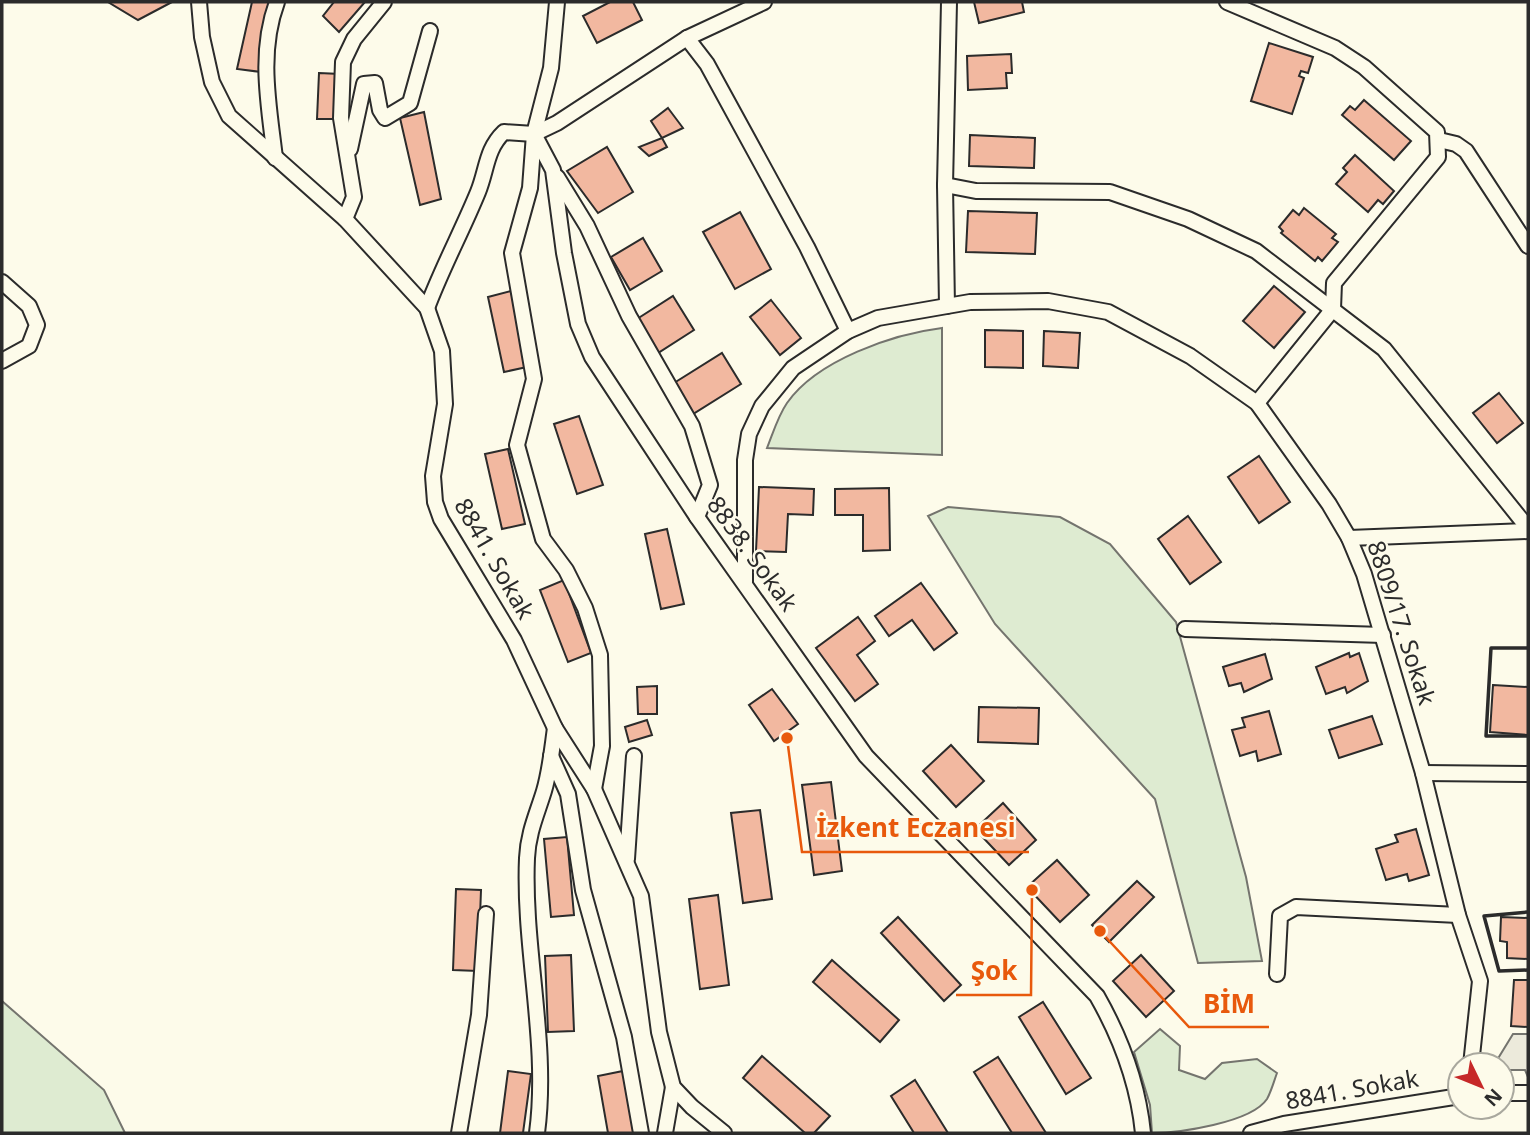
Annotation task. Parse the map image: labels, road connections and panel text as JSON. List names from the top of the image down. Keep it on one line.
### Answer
{"streets":{"street":["8838. Sokak","8841. Sokak","8809/17. Sokak"]},"crossings":[["8838. Sokak","8809/17. Sokak"]],"places":["İzkent Eczanesi","Şok","BİM"],"north":"bottom right"}
